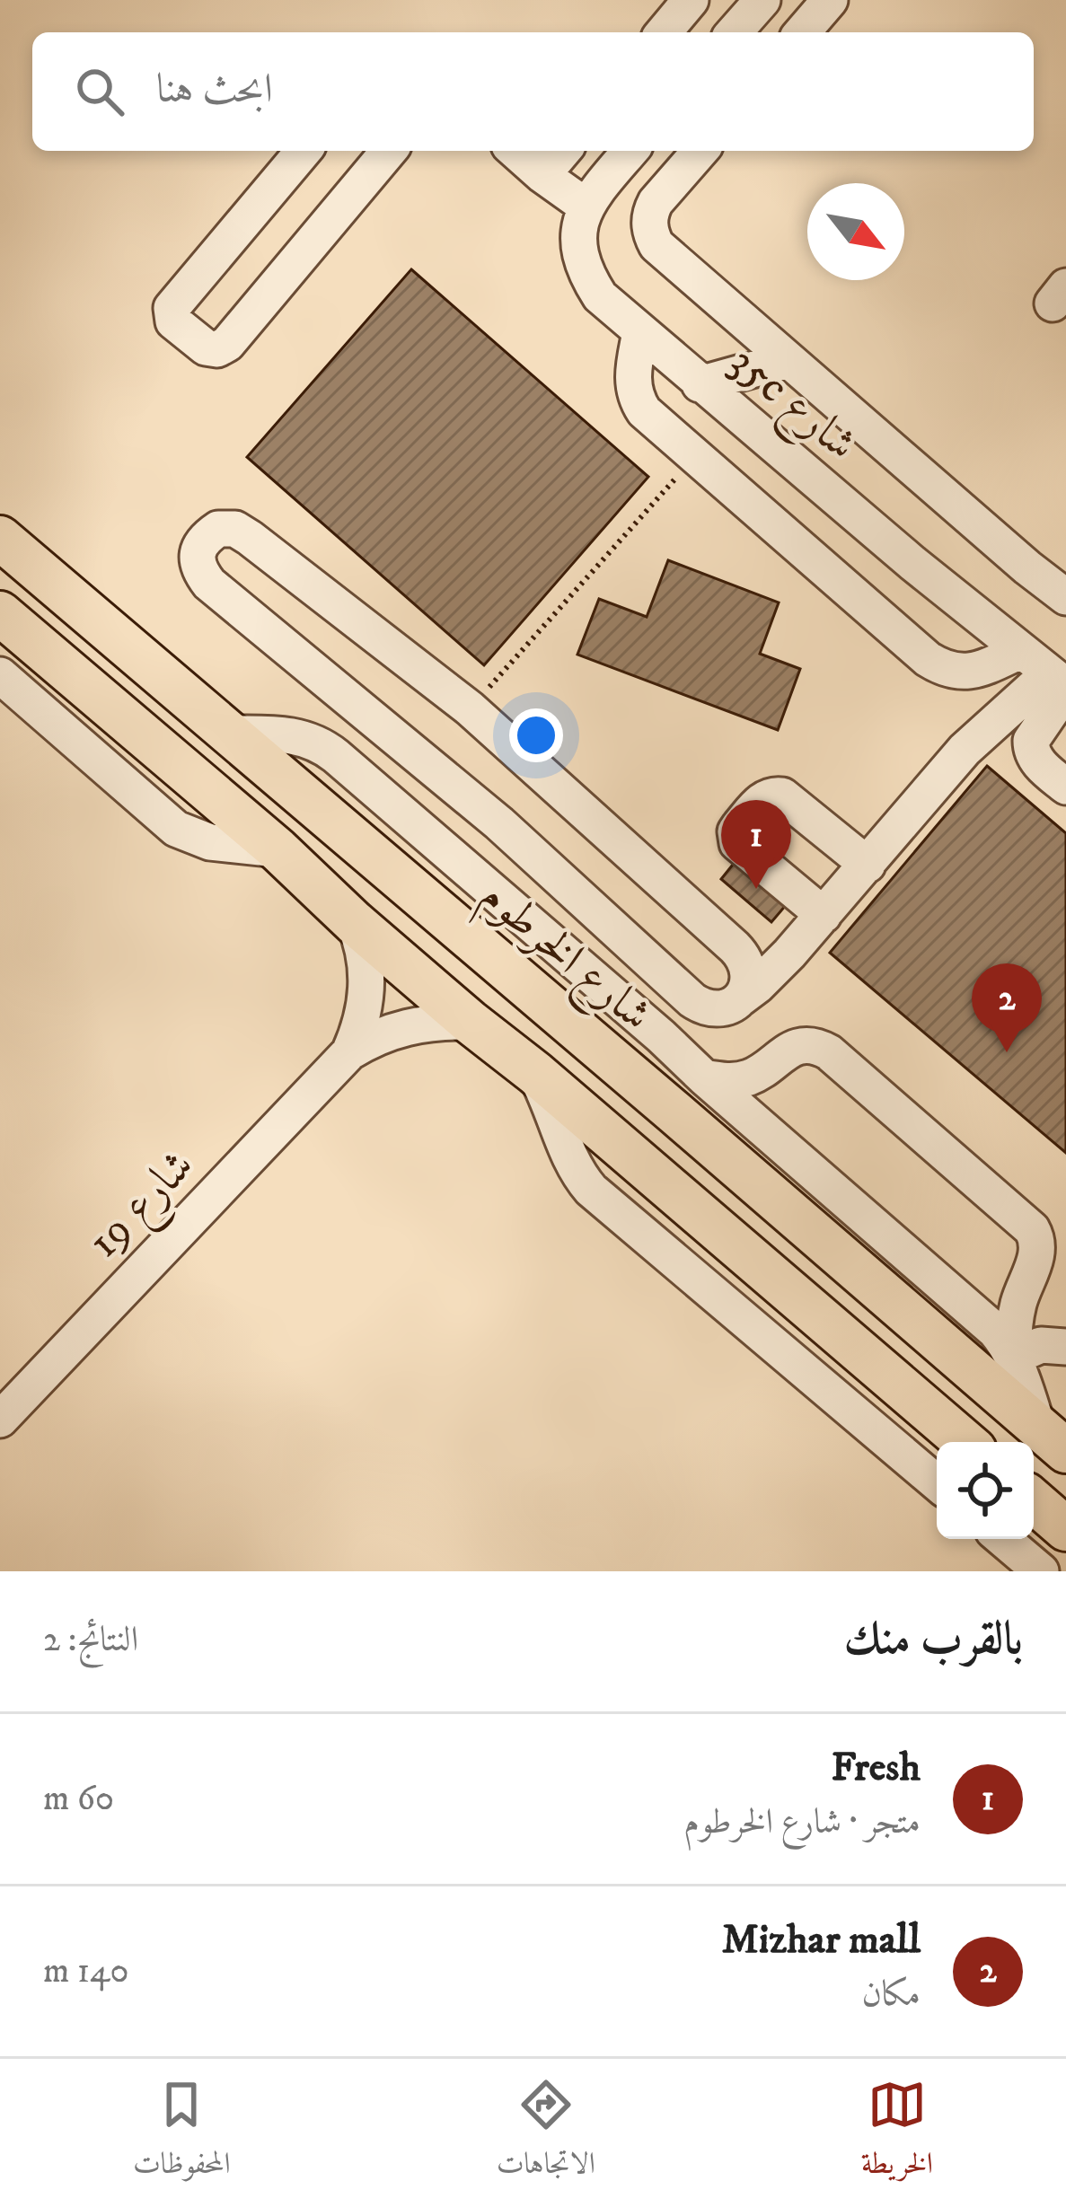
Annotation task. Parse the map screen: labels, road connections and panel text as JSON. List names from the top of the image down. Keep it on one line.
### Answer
{"streets":{"main road":["شارع الخرطوم"],"street":["35c شارع","شارع 19"]},"north":"bottom right","page":{"search":"ابحث هنا","pins":["1","2"],"heading":["بالقرب منك","النتائج: 2"],"list":[{"mark":"1","name":"Fresh","note":"متجر · شارع الخرطوم","value":"60 m"},{"mark":"2","name":"Mizhar mall","note":"مكان","value":"140 m"}],"nav":["الخريطة","الاتجاهات","المحفوظات"]}}
